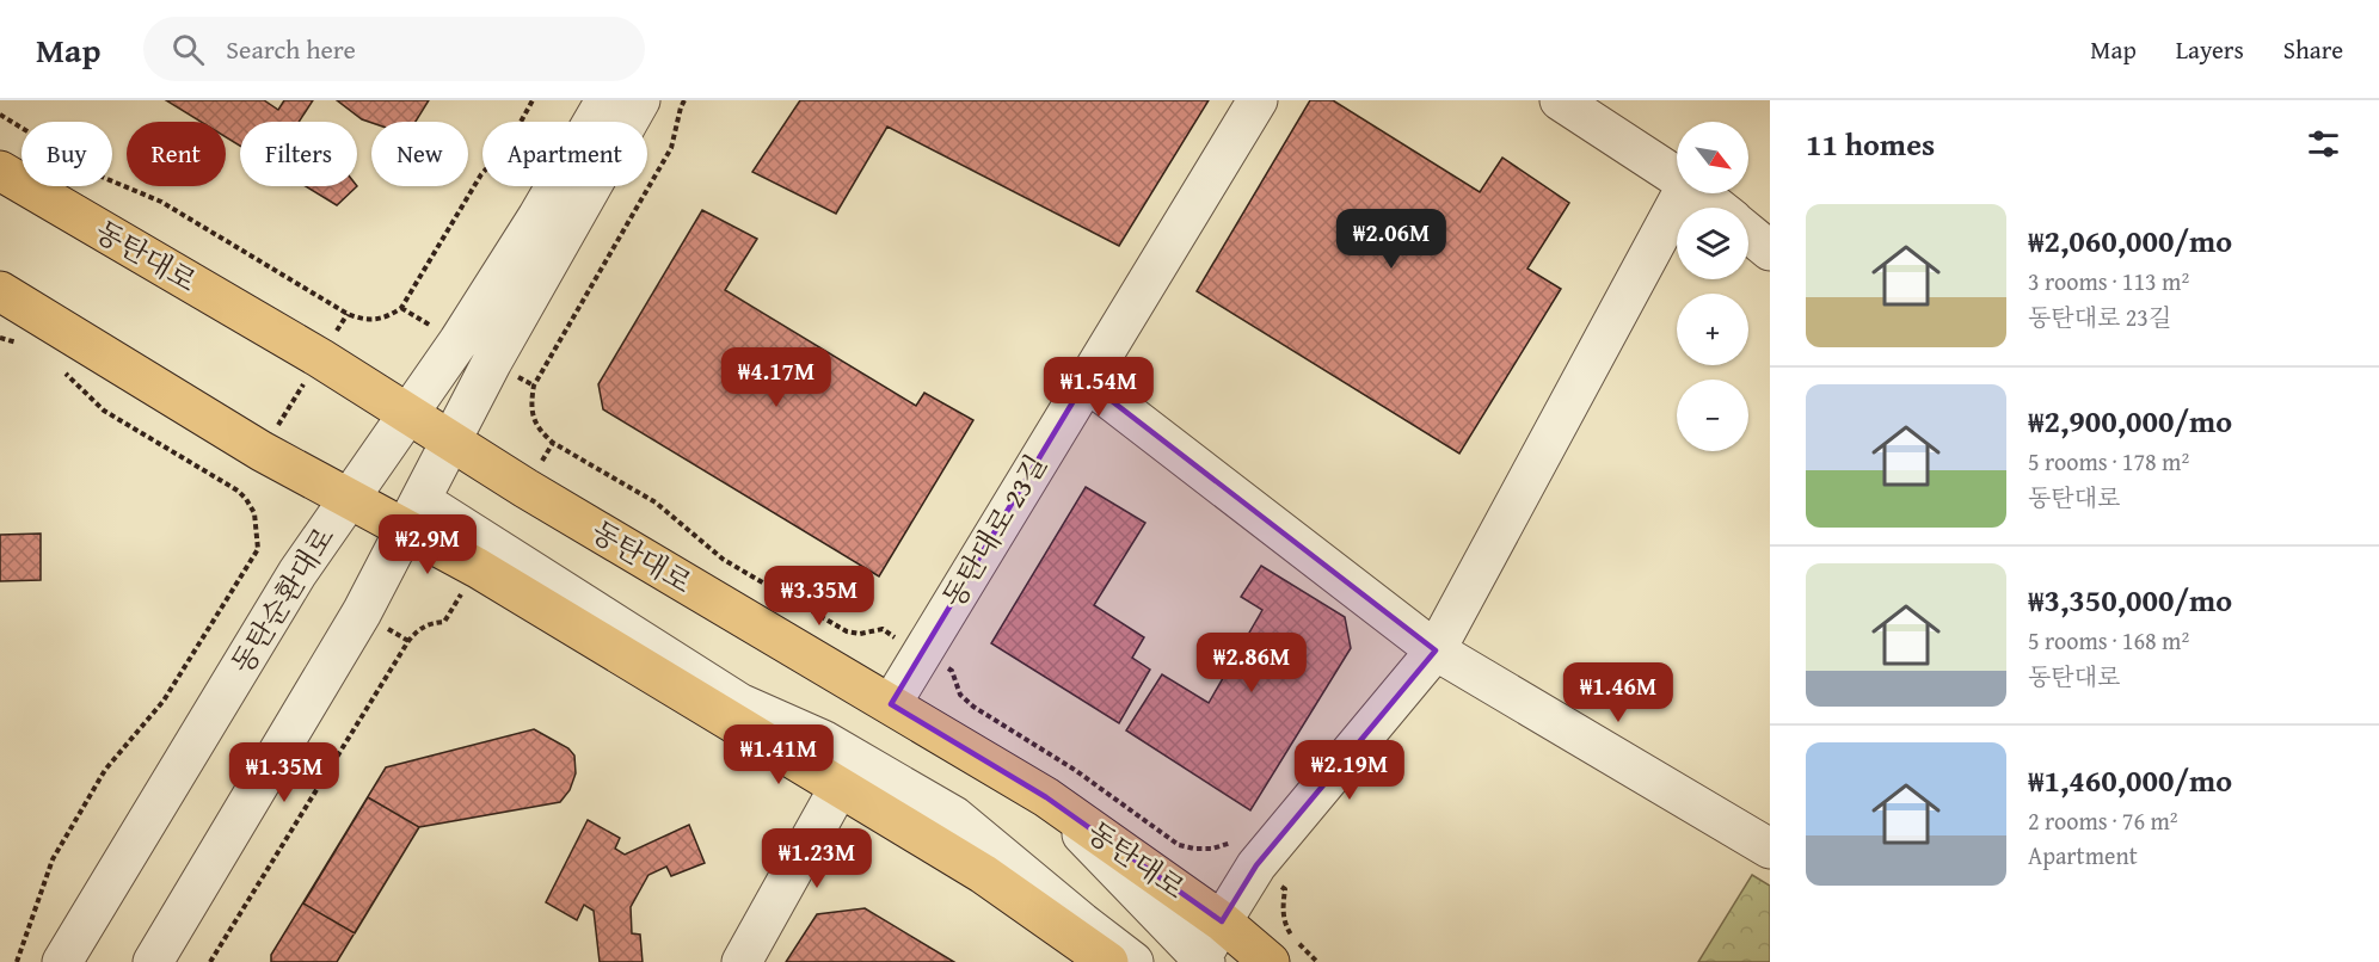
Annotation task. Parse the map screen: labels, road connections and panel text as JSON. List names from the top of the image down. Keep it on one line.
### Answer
{"streets":{"main road":["동탄대로"],"street":["동탄대로 23길","동탄순환대로"]},"crossings":[["동탄대로","동탄대로 23길"],["동탄대로","동탄순환대로"]],"north":"bottom right","page":{"header":"Map","search":"Search here","nav":["Map","Layers","Share"],"heading":"11 homes","map_buttons":["+","−"],"chip":["Buy","Rent","Filters","New","Apartment"],"list":[{"name":"₩2,060,000/mo","note":"3 rooms · 113 m² · 동탄대로 23길"},{"name":"₩2,900,000/mo","note":"5 rooms · 178 m² · 동탄대로"},{"name":"₩3,350,000/mo","note":"5 rooms · 168 m² · 동탄대로"},{"name":"₩1,460,000/mo","note":"2 rooms · 76 m² · Apartment"}],"price":["₩2.06M","₩4.17M","₩1.54M","₩2.9M","₩3.35M","₩2.86M","₩1.46M","₩1.41M","₩2.19M","₩1.35M","₩1.23M"]}}
